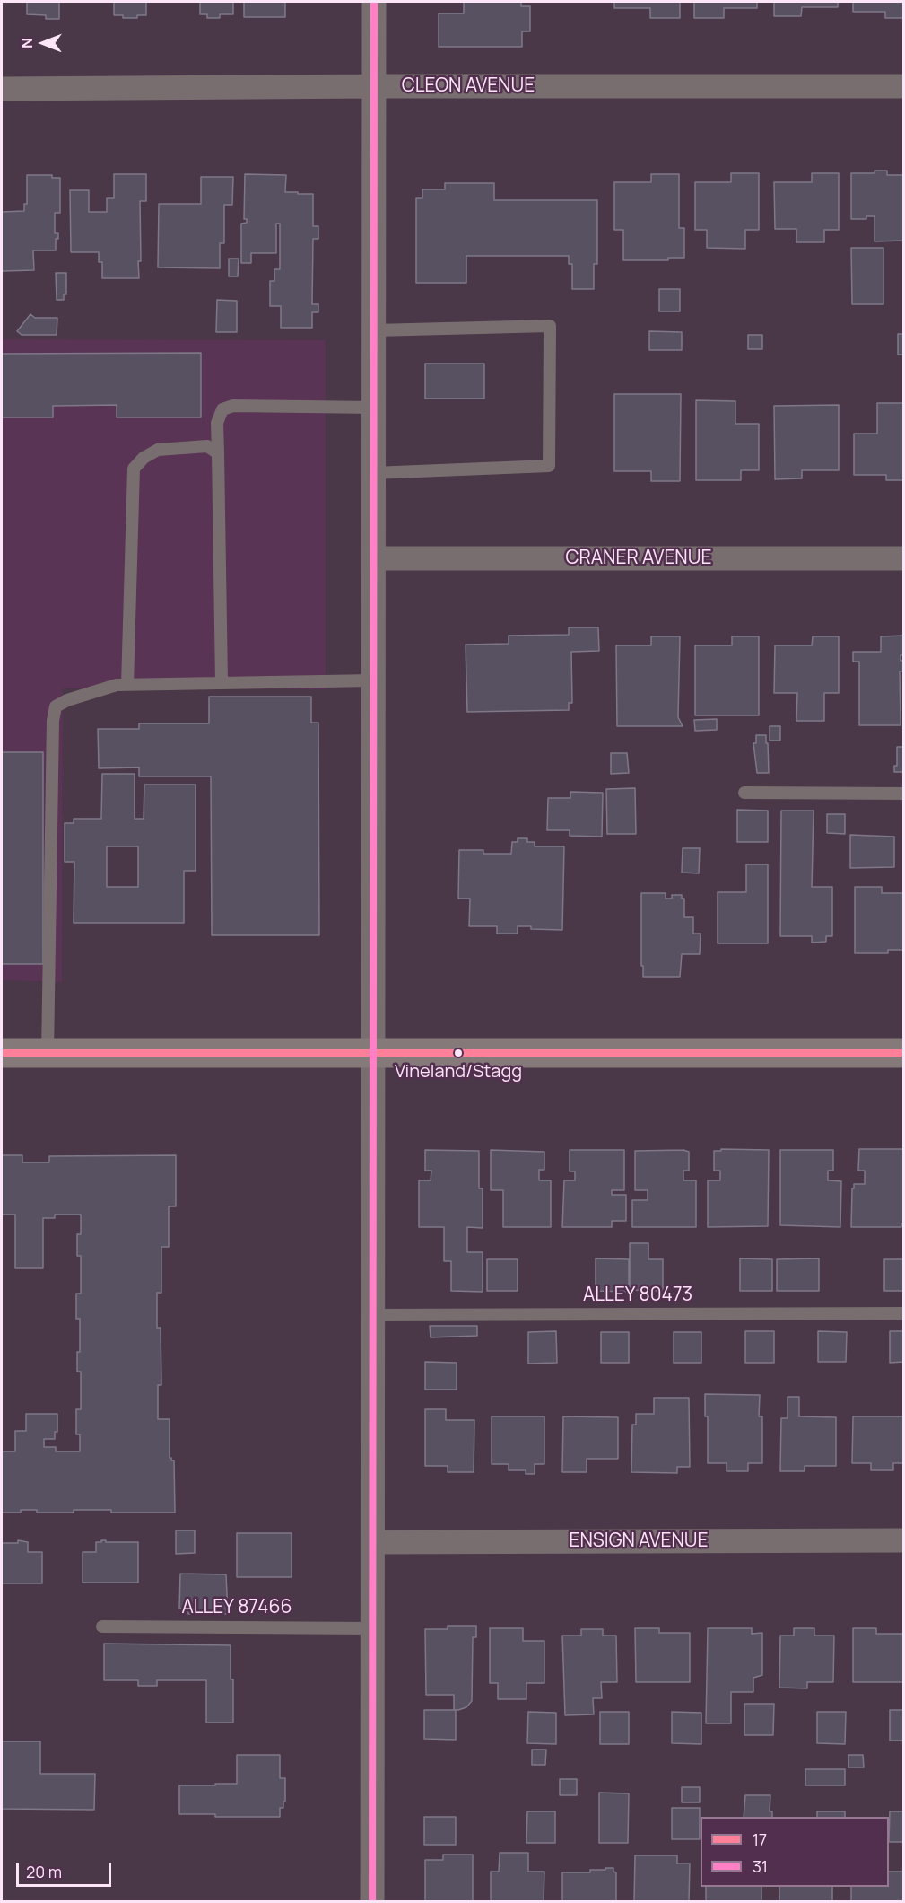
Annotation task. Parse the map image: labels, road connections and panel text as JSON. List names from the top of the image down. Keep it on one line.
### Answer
{"streets":{"street":["CLEON AVENUE","CRANER AVENUE","ENSIGN AVENUE"],"lane":["ALLEY 80473","ALLEY 87466"]},"places":["Vineland/Stagg"],"lines":["transit line 31","transit line 17"],"legend":["17","31"],"scale_bar":"20 m","north":"left"}
